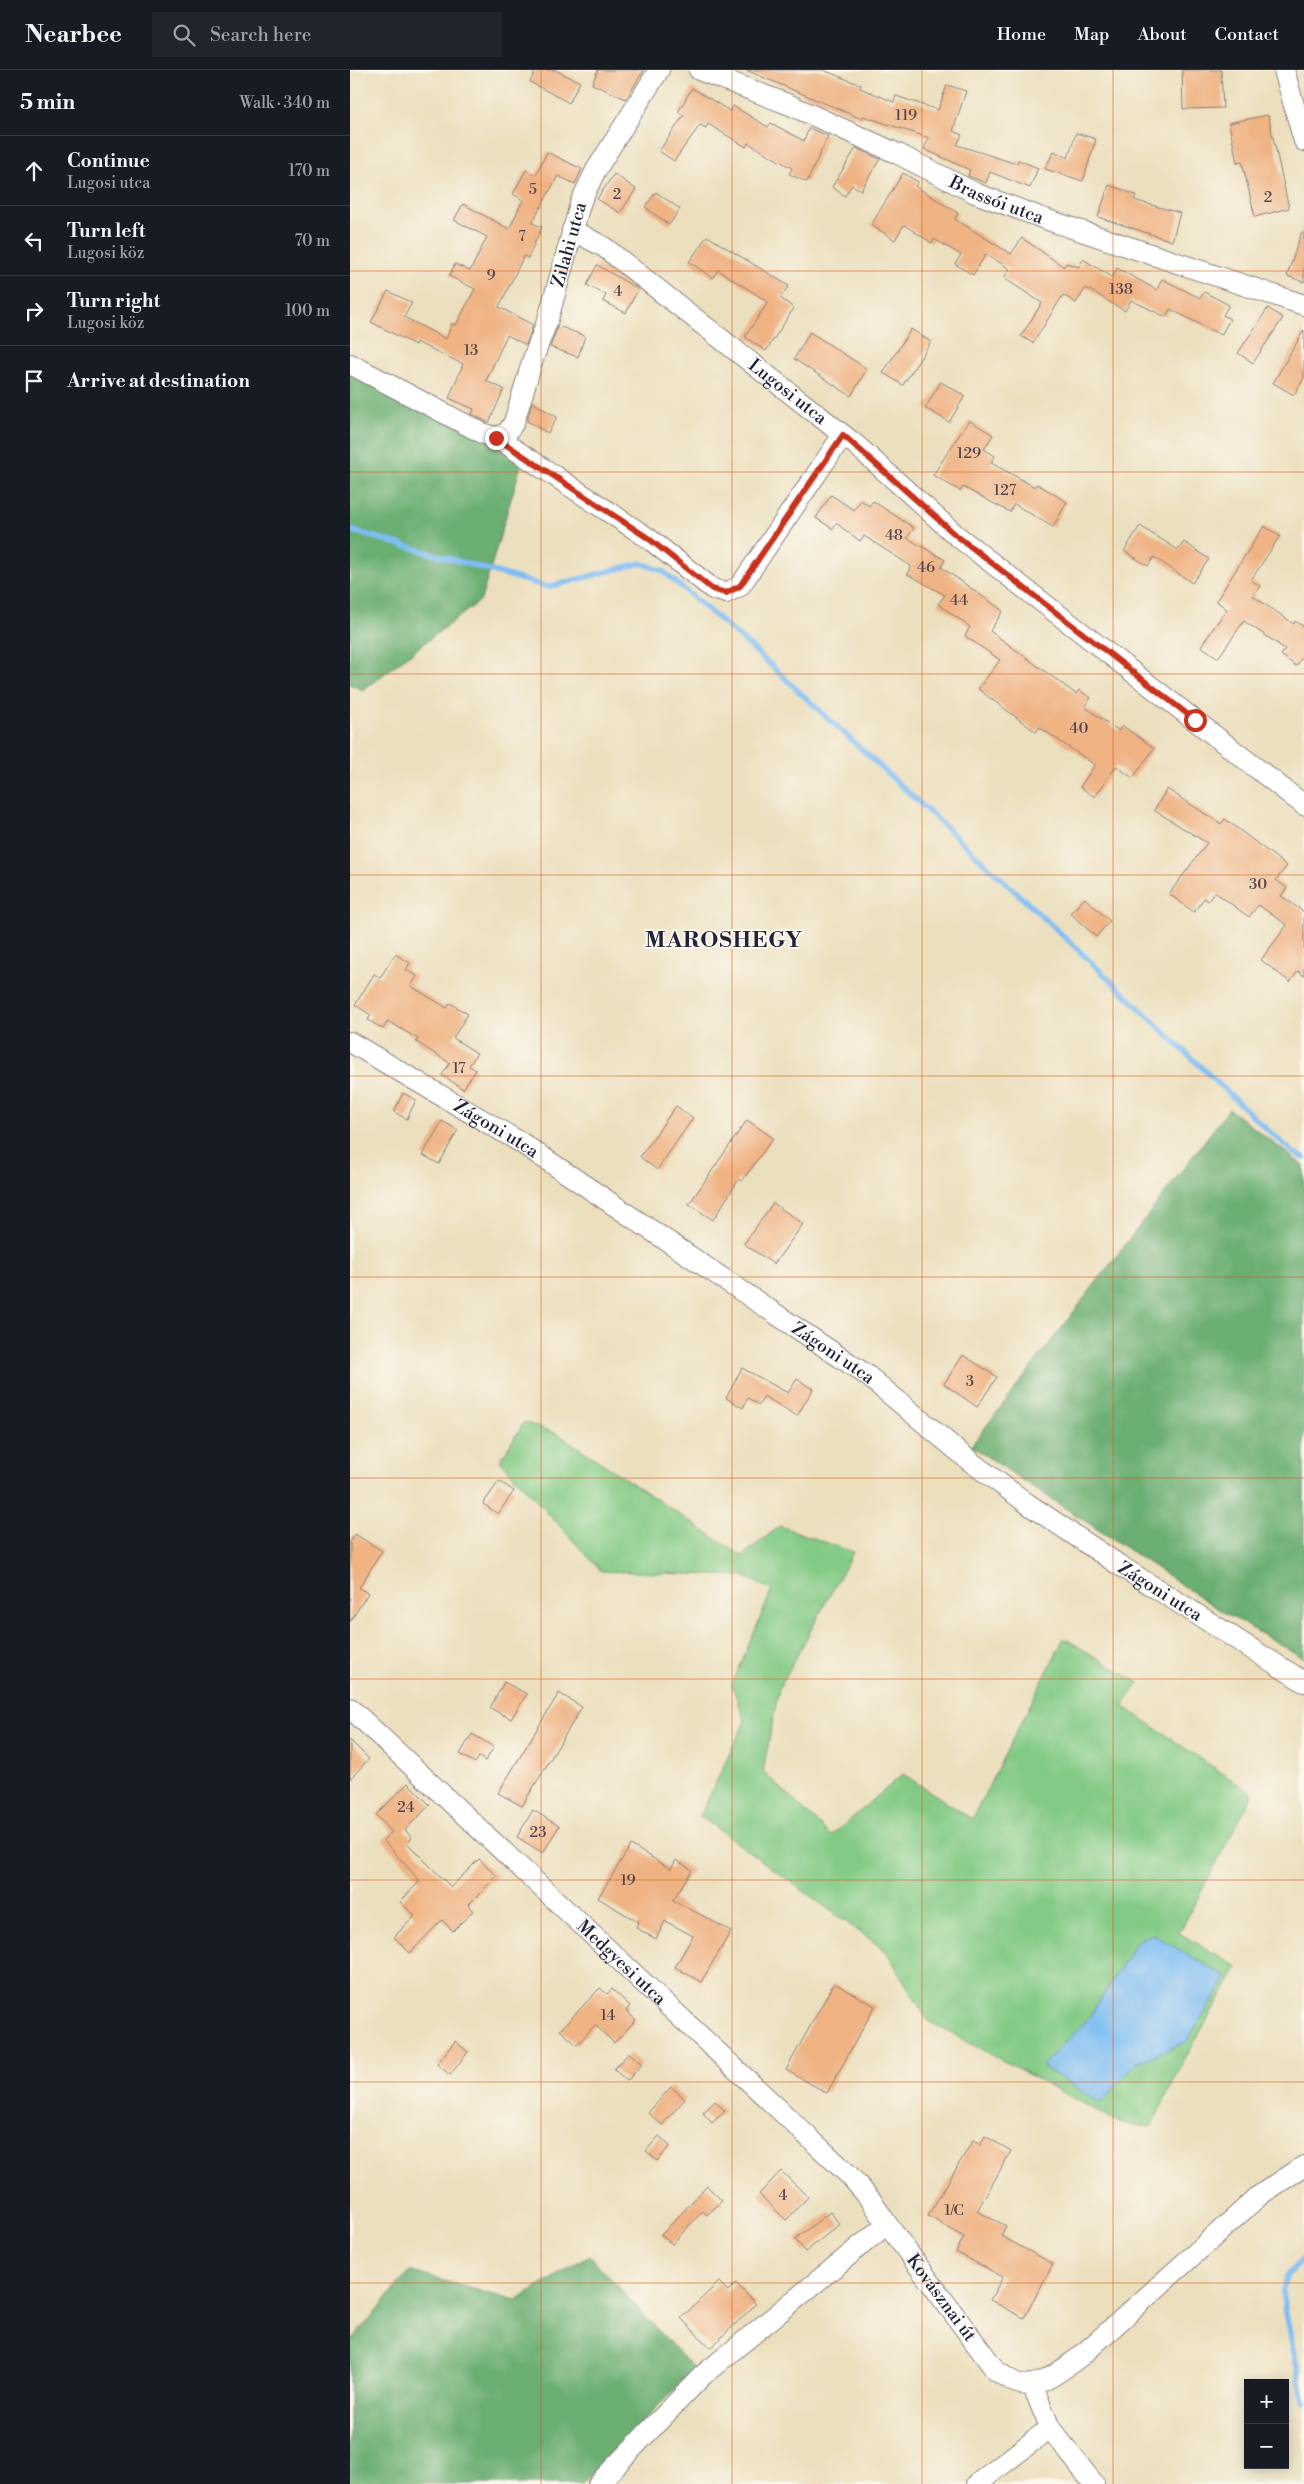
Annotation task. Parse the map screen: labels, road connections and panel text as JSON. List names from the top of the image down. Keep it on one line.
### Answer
{"streets":{"street":["Brassói utca","Zilahi utca","Lugosi utca","Zágoni utca","Medgyesi utca","Kovásznai út"]},"crossings":[["Zilahi utca","Lugosi utca"],["Medgyesi utca","Kovásznai út"]],"districts":["MAROSHEGY"],"house_numbers":["119","5","2","2","7","9","138","4","13","129","127","48","46","44","40","30","17","3","24","23","19","14","4","1/C"],"page":{"header":"Nearbee","search":"Search here","nav":["Home","Map","About","Contact"],"heading":["5 min","Walk · 340 m"],"list":[["Continue","Lugosi utca","170 m"],["Turn left","Lugosi köz","70 m"],["Turn right","Lugosi köz","100 m"],"Arrive at destination"],"map_buttons":["+","−"]}}
